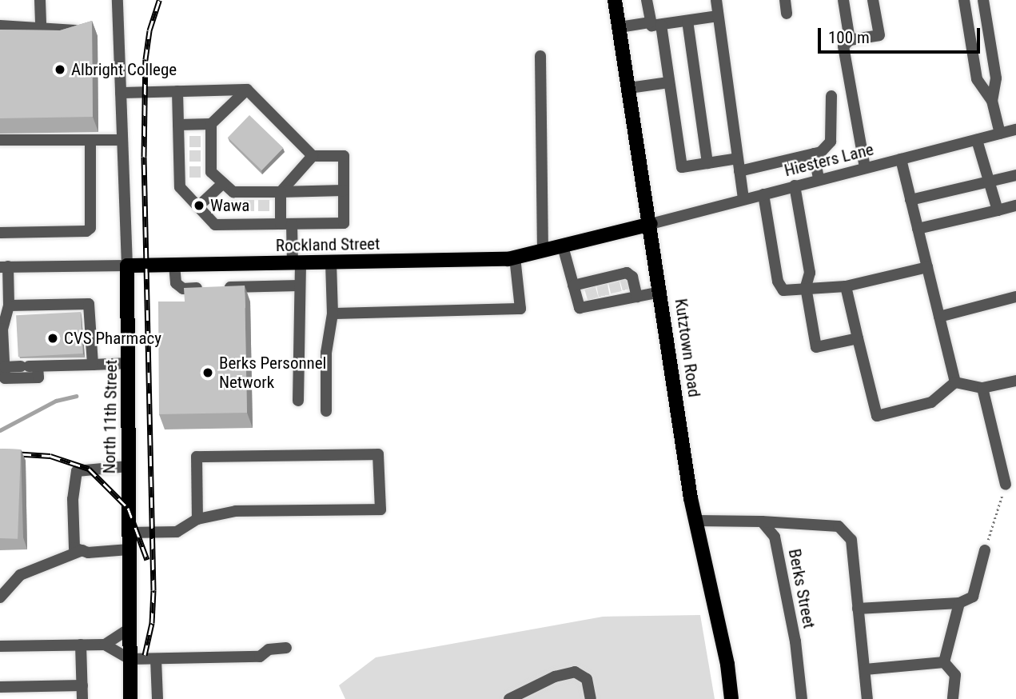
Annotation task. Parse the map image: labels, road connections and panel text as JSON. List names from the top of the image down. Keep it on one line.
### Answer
{"streets":{"main road":["Rockland Street","Kutztown Road","North 11th Street"],"street":["Hiesters Lane","Berks Street"]},"crossings":[["Hiesters Lane","Rockland Street"],["Hiesters Lane","Kutztown Road"],["Rockland Street","Kutztown Road"],["Rockland Street","North 11th Street"]],"places":["Albright College","Wawa","CVS Pharmacy","Berks Personnel Network"],"scale_bar":"100 m"}
